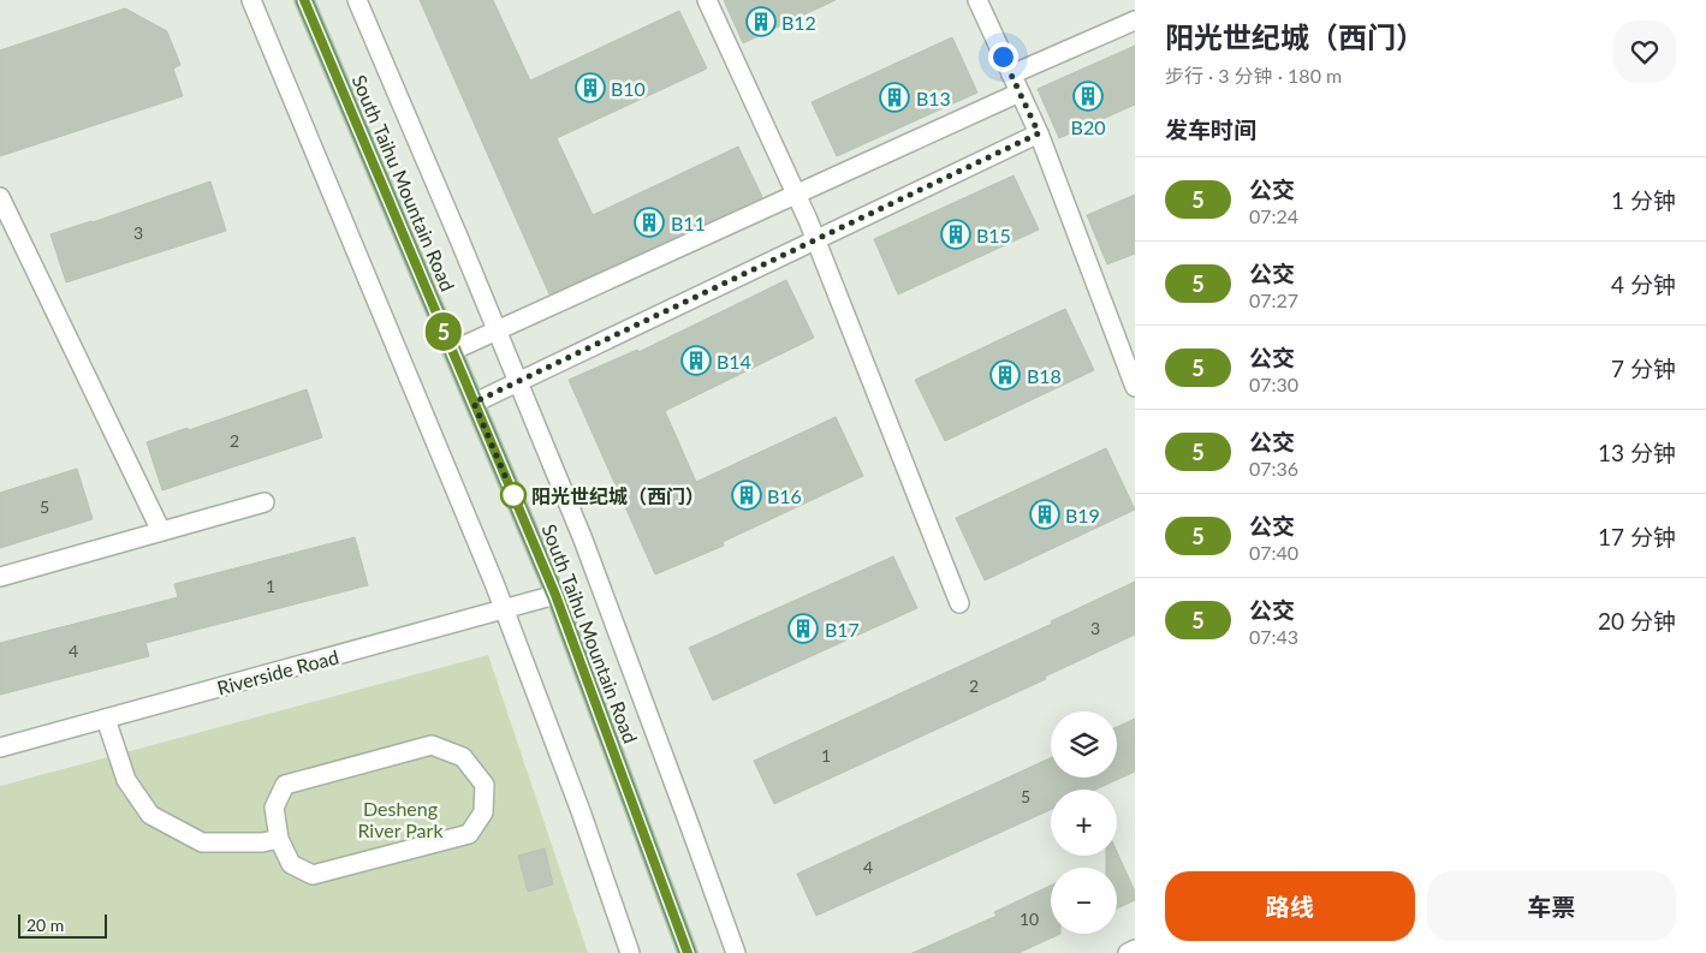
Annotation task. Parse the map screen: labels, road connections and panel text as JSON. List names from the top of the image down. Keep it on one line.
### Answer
{"streets":{"main road":["South Taihu Mountain Road"],"street":["Riverside Road"]},"crossings":[["South Taihu Mountain Road","Riverside Road"]],"parks":["Desheng River Park"],"places":{"building":["B12","B10","B20","B13","B11","B15","B14","B18","B16","B19","B17"],"other":["阳光世纪城（西门）"]},"lines":["bus line 5"],"house_numbers":["3","2","5","1","3","4","2","1","5","4","10"],"scale_bar":"20 m","page":{"on_map":"5","heading":[["阳光世纪城（西门）","步行 · 3 分钟 · 180 m"],"发车时间"],"list":[{"mark":"5","name":"公交","note":"07:24","value":"1 分钟"},{"mark":"5","name":"公交","note":"07:27","value":"4 分钟"},{"mark":"5","name":"公交","note":"07:30","value":"7 分钟"},{"mark":"5","name":"公交","note":"07:36","value":"13 分钟"},{"mark":"5","name":"公交","note":"07:40","value":"17 分钟"},{"mark":"5","name":"公交","note":"07:43","value":"20 分钟"}],"map_buttons":["+","−"],"buttons":["路线","车票"],"scale":"20 m"}}
